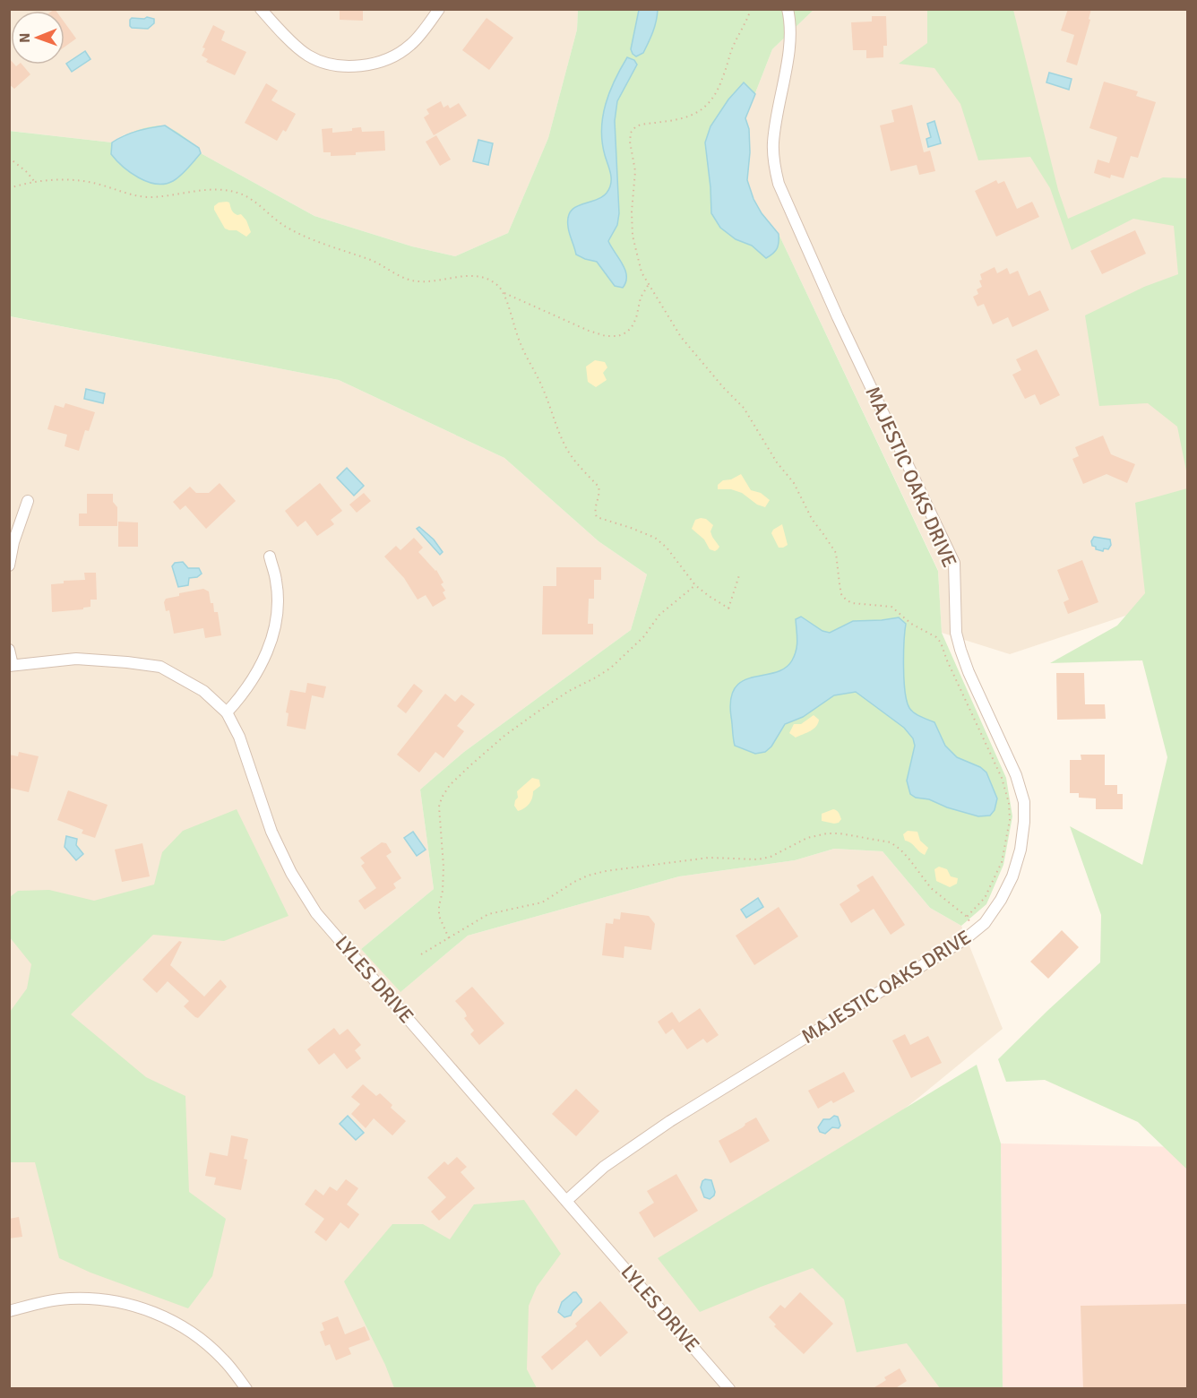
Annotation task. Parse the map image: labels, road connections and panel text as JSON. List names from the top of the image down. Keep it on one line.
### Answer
{"streets":{"street":["MAJESTIC OAKS DRIVE","LYLES DRIVE"]},"crossings":[["MAJESTIC OAKS DRIVE","LYLES DRIVE"]],"north":"left"}
